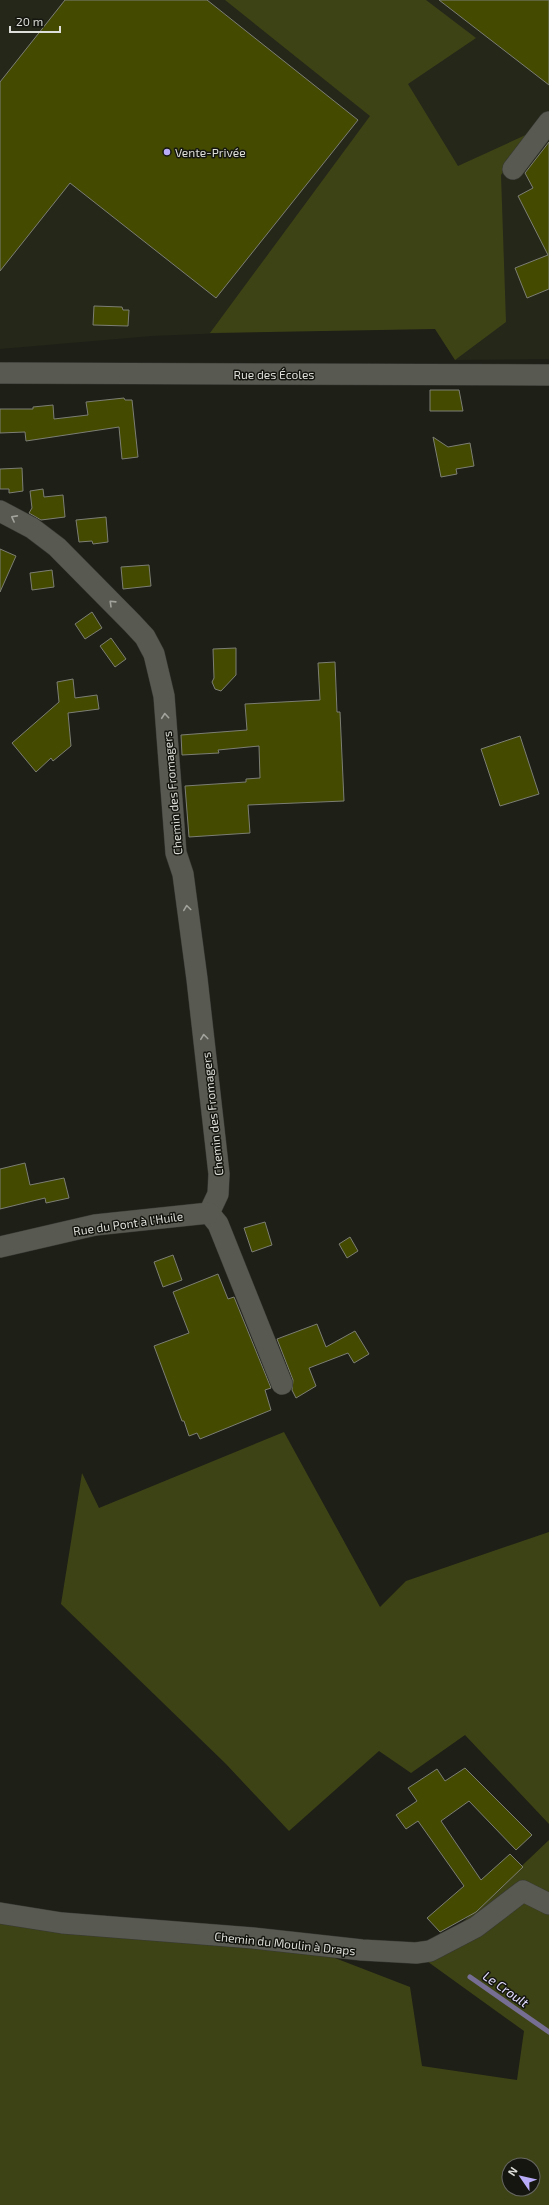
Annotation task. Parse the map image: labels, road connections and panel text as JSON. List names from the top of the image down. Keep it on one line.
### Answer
{"streets":{"street":["Rue des Écoles","Chemin des Fromagers","Rue du Pont à l'Huile","Chemin du Moulin à Draps"]},"crossings":[["Chemin des Fromagers","Rue du Pont à l'Huile"]],"one_way":["Chemin des Fromagers"],"water":["Le Croult"],"places":["Vente-Privée"],"scale_bar":"20 m","north":"top left"}
